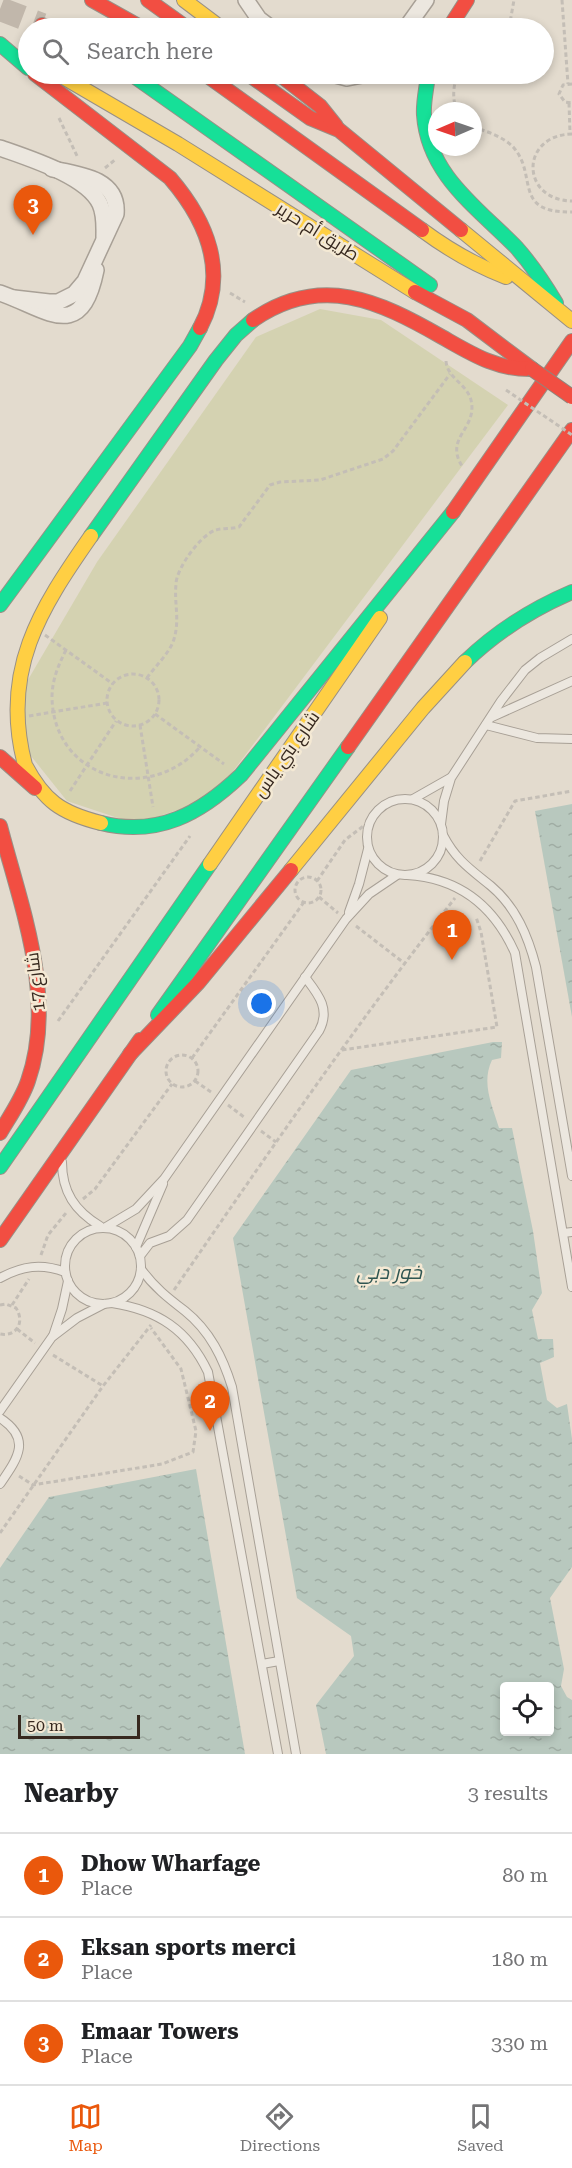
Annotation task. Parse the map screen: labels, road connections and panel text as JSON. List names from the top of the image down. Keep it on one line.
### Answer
{"streets":{"main road":["طريق أم حرير","شارع بني ياس","شارع 17"]},"water":["خور دبي"],"scale_bar":"50 m","north":"left","page":{"search":"Search here","pins":["3","1","2"],"scale":"50 m","heading":["Nearby","3 results"],"list":[{"mark":"1","name":"Dhow Wharfage","note":"Place","value":"80 m"},{"mark":"2","name":"Eksan sports merci","note":"Place","value":"180 m"},{"mark":"3","name":"Emaar Towers","note":"Place","value":"330 m"}],"nav":["Map","Directions","Saved"]}}
